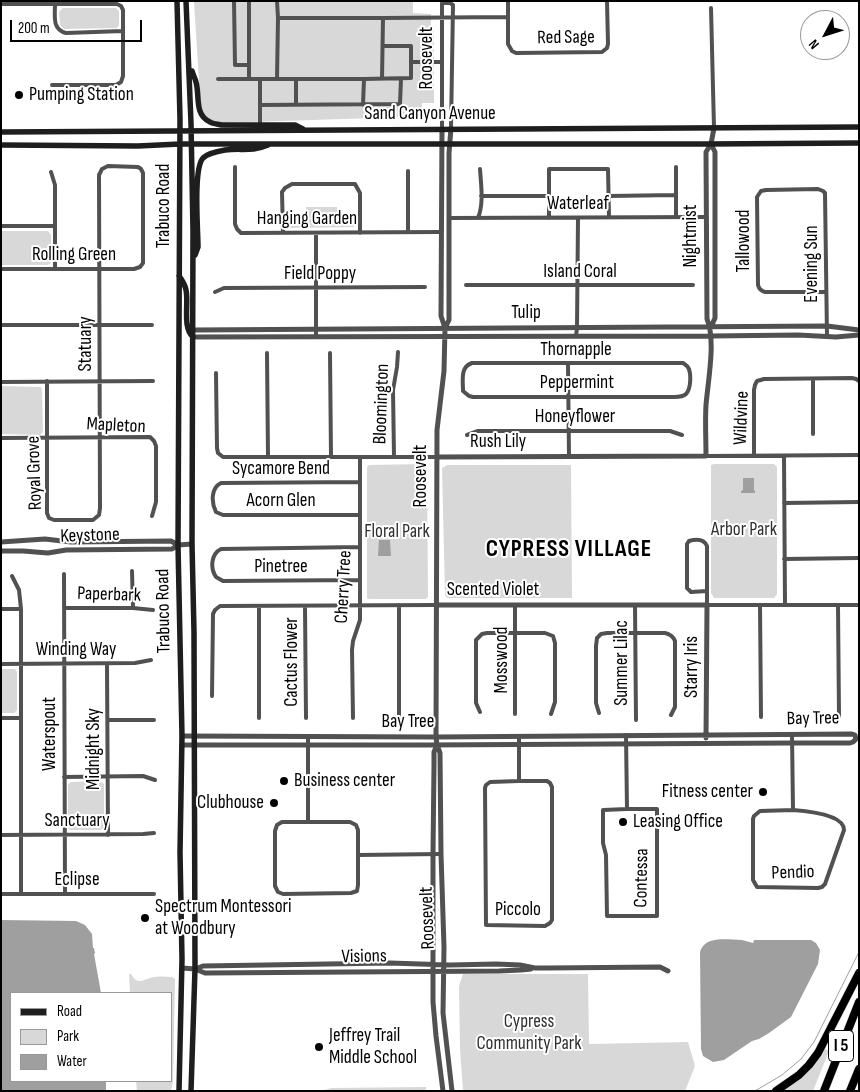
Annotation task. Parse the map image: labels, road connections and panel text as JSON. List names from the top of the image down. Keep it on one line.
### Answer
{"streets":{"highway":["I 5"],"main road":["Sand Canyon Avenue","Trabuco Road"],"street":["Red Sage","Roosevelt","Waterleaf","Hanging Garden","Nightmist","Tallowood","Rolling Green","Evening Sun","Island Coral","Field Poppy","Tulip","Statuary","Thornapple","Peppermint","Bloomington","Honeyflower","Wildvine","Mapleton","Rush Lily","Sycamore Bend","Royal Grove","Acorn Glen","Keystone","Pinetree","Cherry Tree","Scented Violet","Paperbark","Winding Way","Mosswood","Cactus Flower","Summer Lilac","Starry Iris","Bay Tree","Waterspout","Midnight Sky","Sanctuary","Pendio","Contessa","Eclipse","Piccolo","Visions"]},"crossings":[["Roosevelt","Sand Canyon Avenue"],["Roosevelt","Waterleaf"],["Roosevelt","Hanging Garden"],["Roosevelt","Tulip"],["Roosevelt","Rush Lily"],["Roosevelt","Scented Violet"],["Roosevelt","Bay Tree"],["Roosevelt","Visions"],["Sand Canyon Avenue","Trabuco Road"],["Sand Canyon Avenue","Nightmist"],["Waterleaf","Nightmist"],["Trabuco Road","Tulip"],["Trabuco Road","Keystone"],["Trabuco Road","Bay Tree"],["Trabuco Road","Visions"],["Nightmist","Tulip"],["Nightmist","Rush Lily"],["Tallowood","Evening Sun"],["Rolling Green","Statuary"],["Evening Sun","Tulip"],["Statuary","Mapleton"],["Statuary","Royal Grove"],["Thornapple","Peppermint"],["Bloomington","Rush Lily"],["Wildvine","Rush Lily"],["Mapleton","Royal Grove"],["Rush Lily","Cherry Tree"],["Sycamore Bend","Acorn Glen"],["Sycamore Bend","Cherry Tree"],["Acorn Glen","Cherry Tree"],["Pinetree","Cherry Tree"],["Cherry Tree","Scented Violet"],["Scented Violet","Mosswood"],["Scented Violet","Cactus Flower"],["Scented Violet","Summer Lilac"],["Scented Violet","Starry Iris"],["Paperbark","Waterspout"],["Winding Way","Waterspout"],["Winding Way","Midnight Sky"],["Starry Iris","Bay Tree"],["Waterspout","Sanctuary"],["Waterspout","Eclipse"],["Midnight Sky","Sanctuary"]],"districts":["CYPRESS VILLAGE"],"parks":["Arbor Park","Floral Park","Cypress Community Park"],"places":["Pumping Station","Business center","Fitness center","Clubhouse","Leasing Office","Spectrum Montessori at Woodbury","Jeffrey Trail Middle School"],"legend":["Road","Park","Water"],"scale_bar":"200 m","north":"bottom left"}
